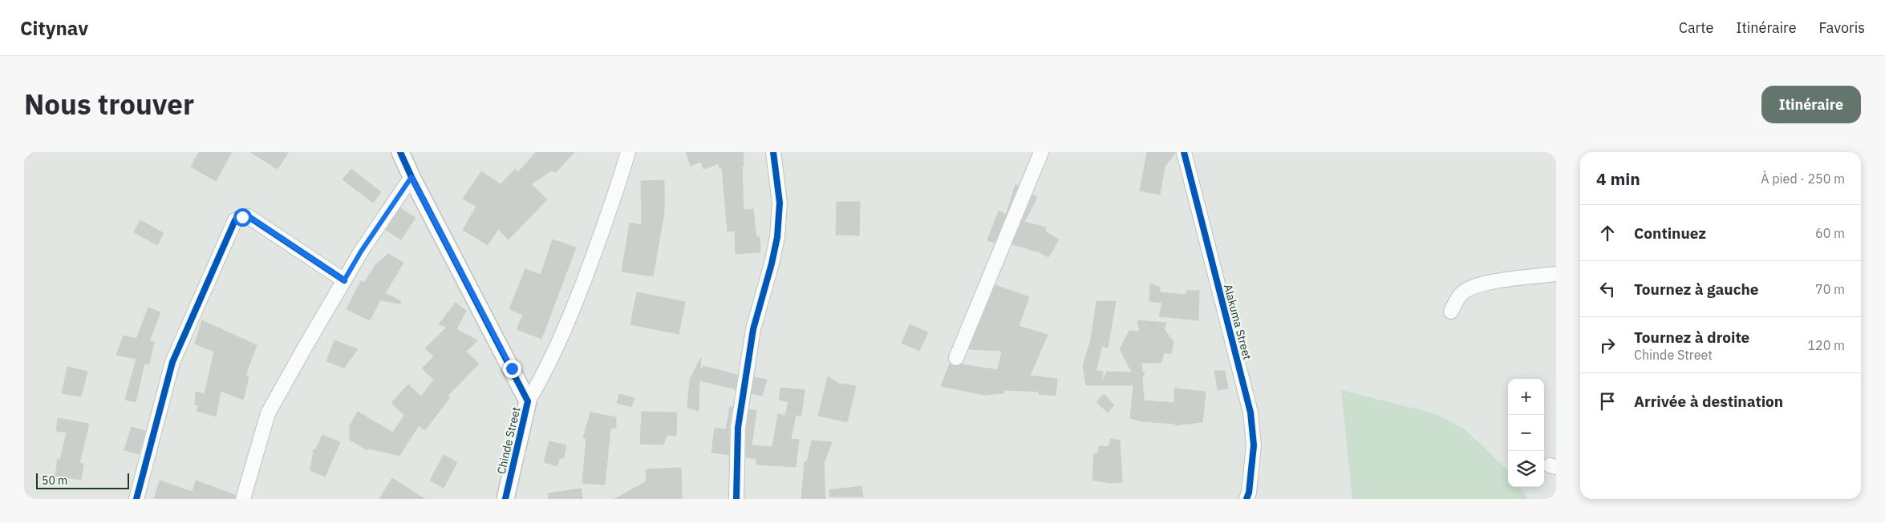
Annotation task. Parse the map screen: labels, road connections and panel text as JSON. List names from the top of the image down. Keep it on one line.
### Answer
{"streets":{"street":["Alakuma Street","Chinde Street"]},"scale_bar":"50 m","page":{"header":"Citynav","nav":["Carte","Itinéraire","Favoris"],"title":"Nous trouver","buttons":"Itinéraire","heading":["4 min","À pied · 250 m"],"list":[["Continuez","60 m"],["Tournez à gauche","70 m"],["Tournez à droite","Chinde Street","120 m"],"Arrivée à destination"],"map_buttons":["+","−"],"scale":"50 m"}}
